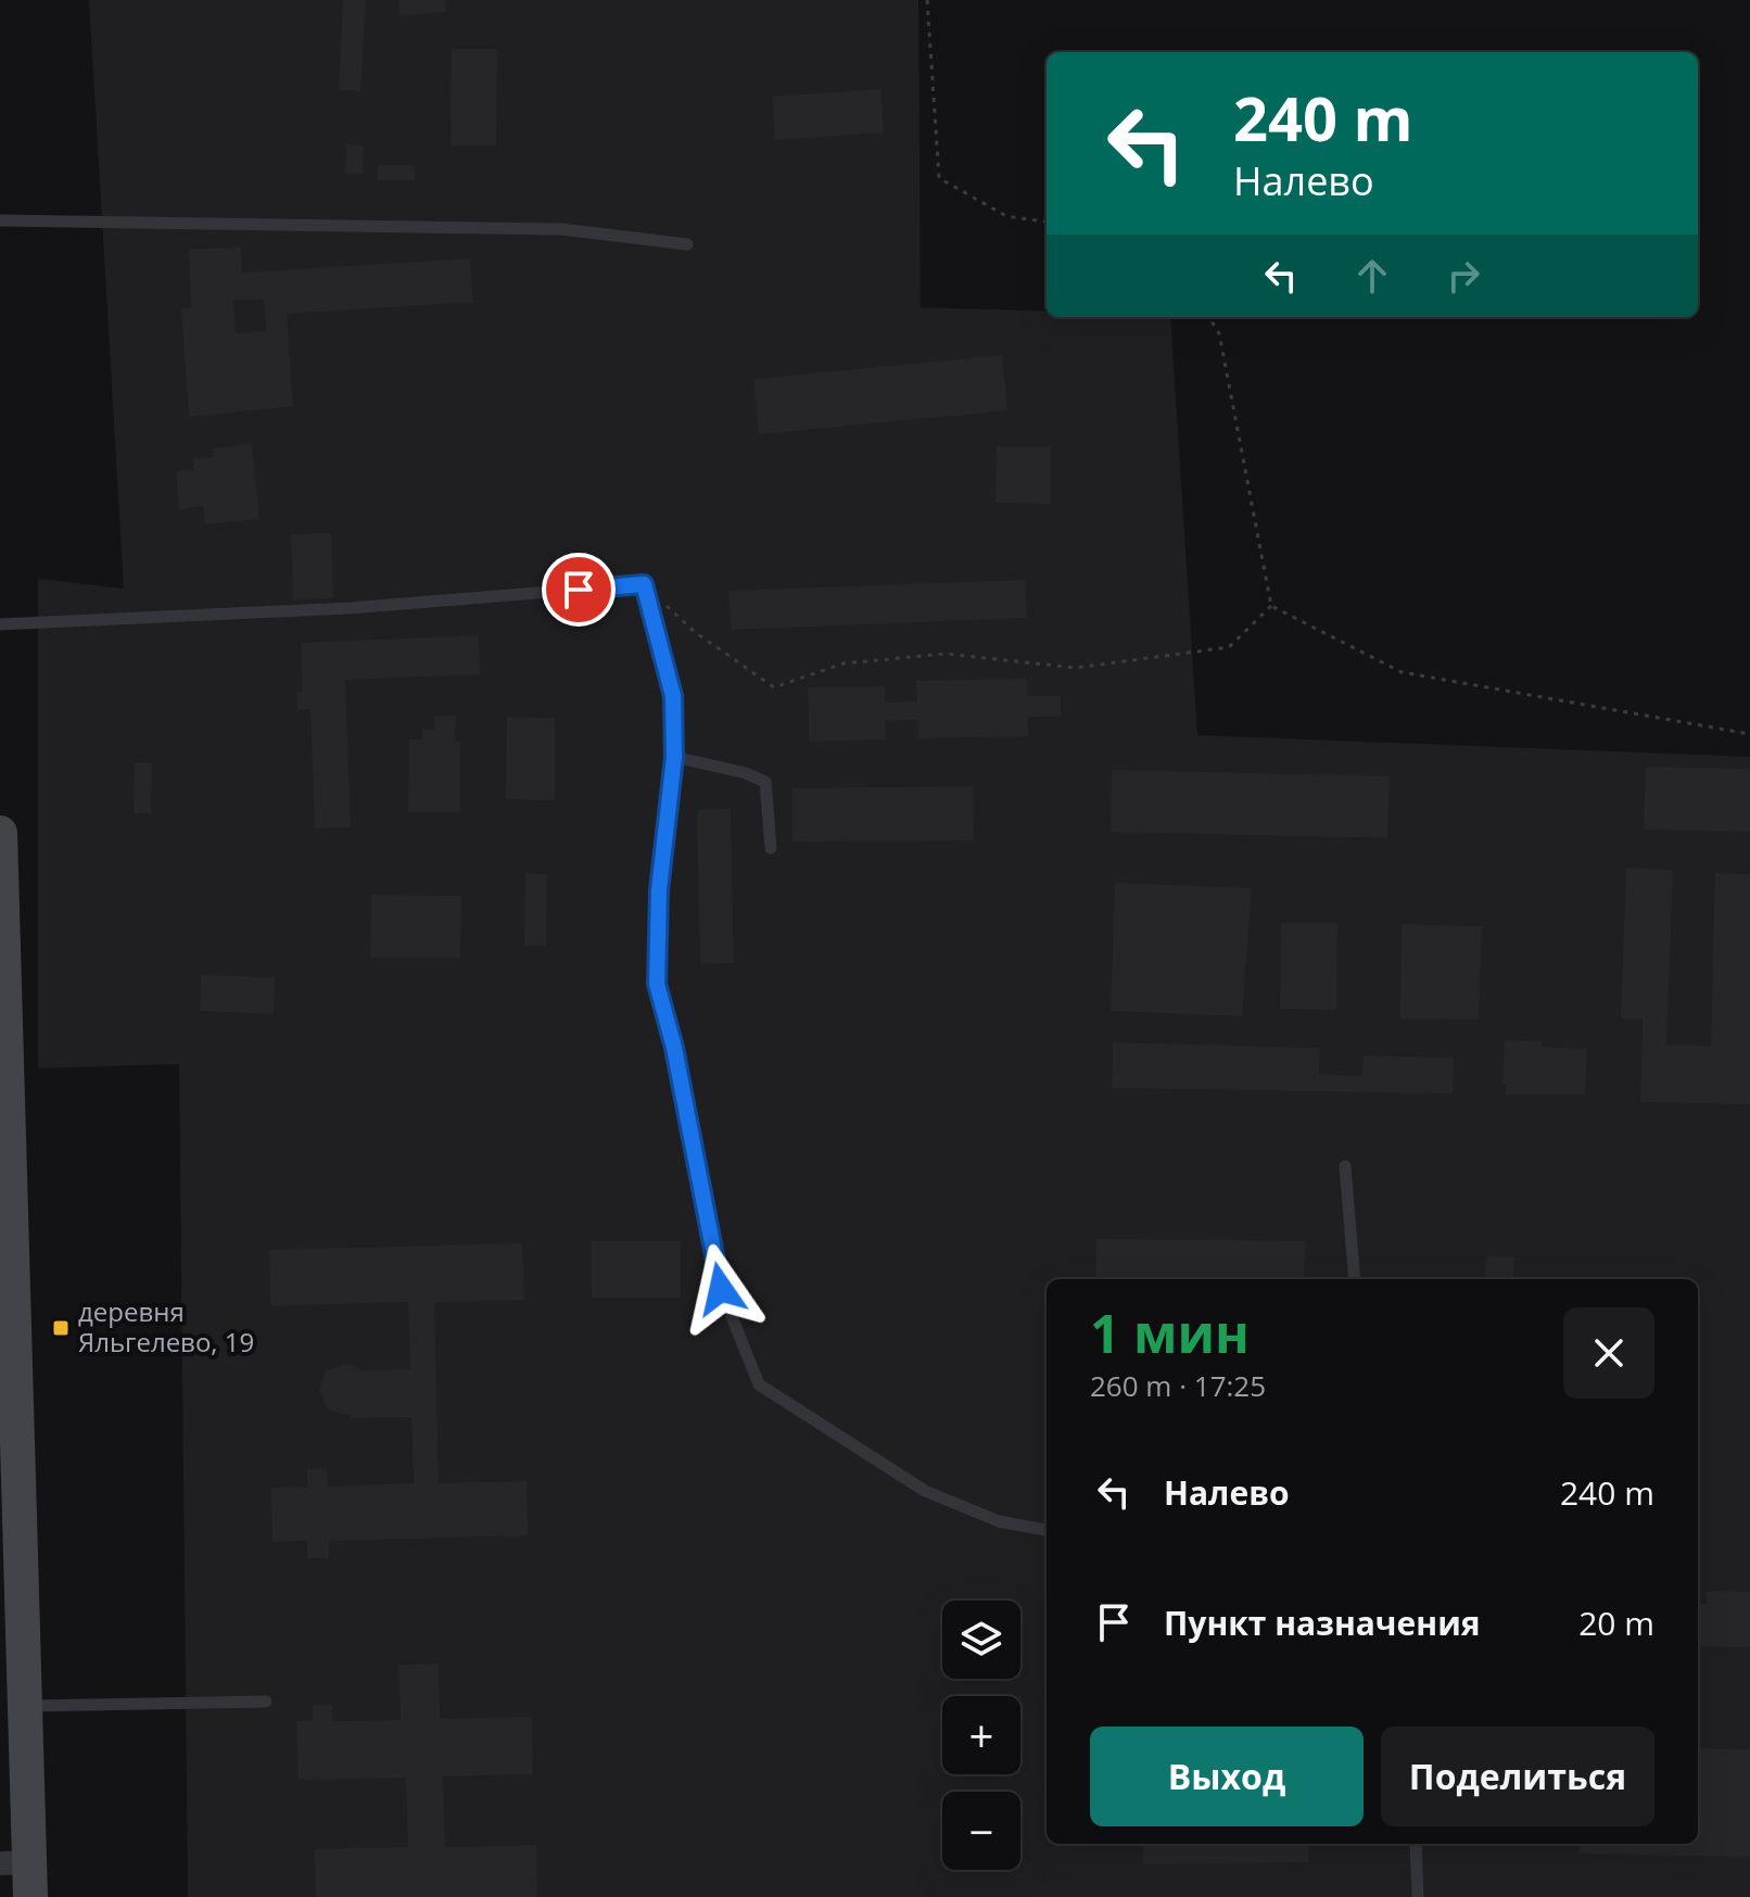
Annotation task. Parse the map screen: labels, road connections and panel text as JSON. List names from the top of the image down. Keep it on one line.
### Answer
{"places":{"transit":["деревня Яльгелево, 19"]},"page":{"turn":["240 m","Налево"],"heading":["1 мин","260 m · 17:25"],"list":[{"name":"Налево","value":"240 m"},{"name":"Пункт назначения","value":"20 m"}],"map_buttons":["+","−"],"buttons":["Выход","Поделиться"]}}
